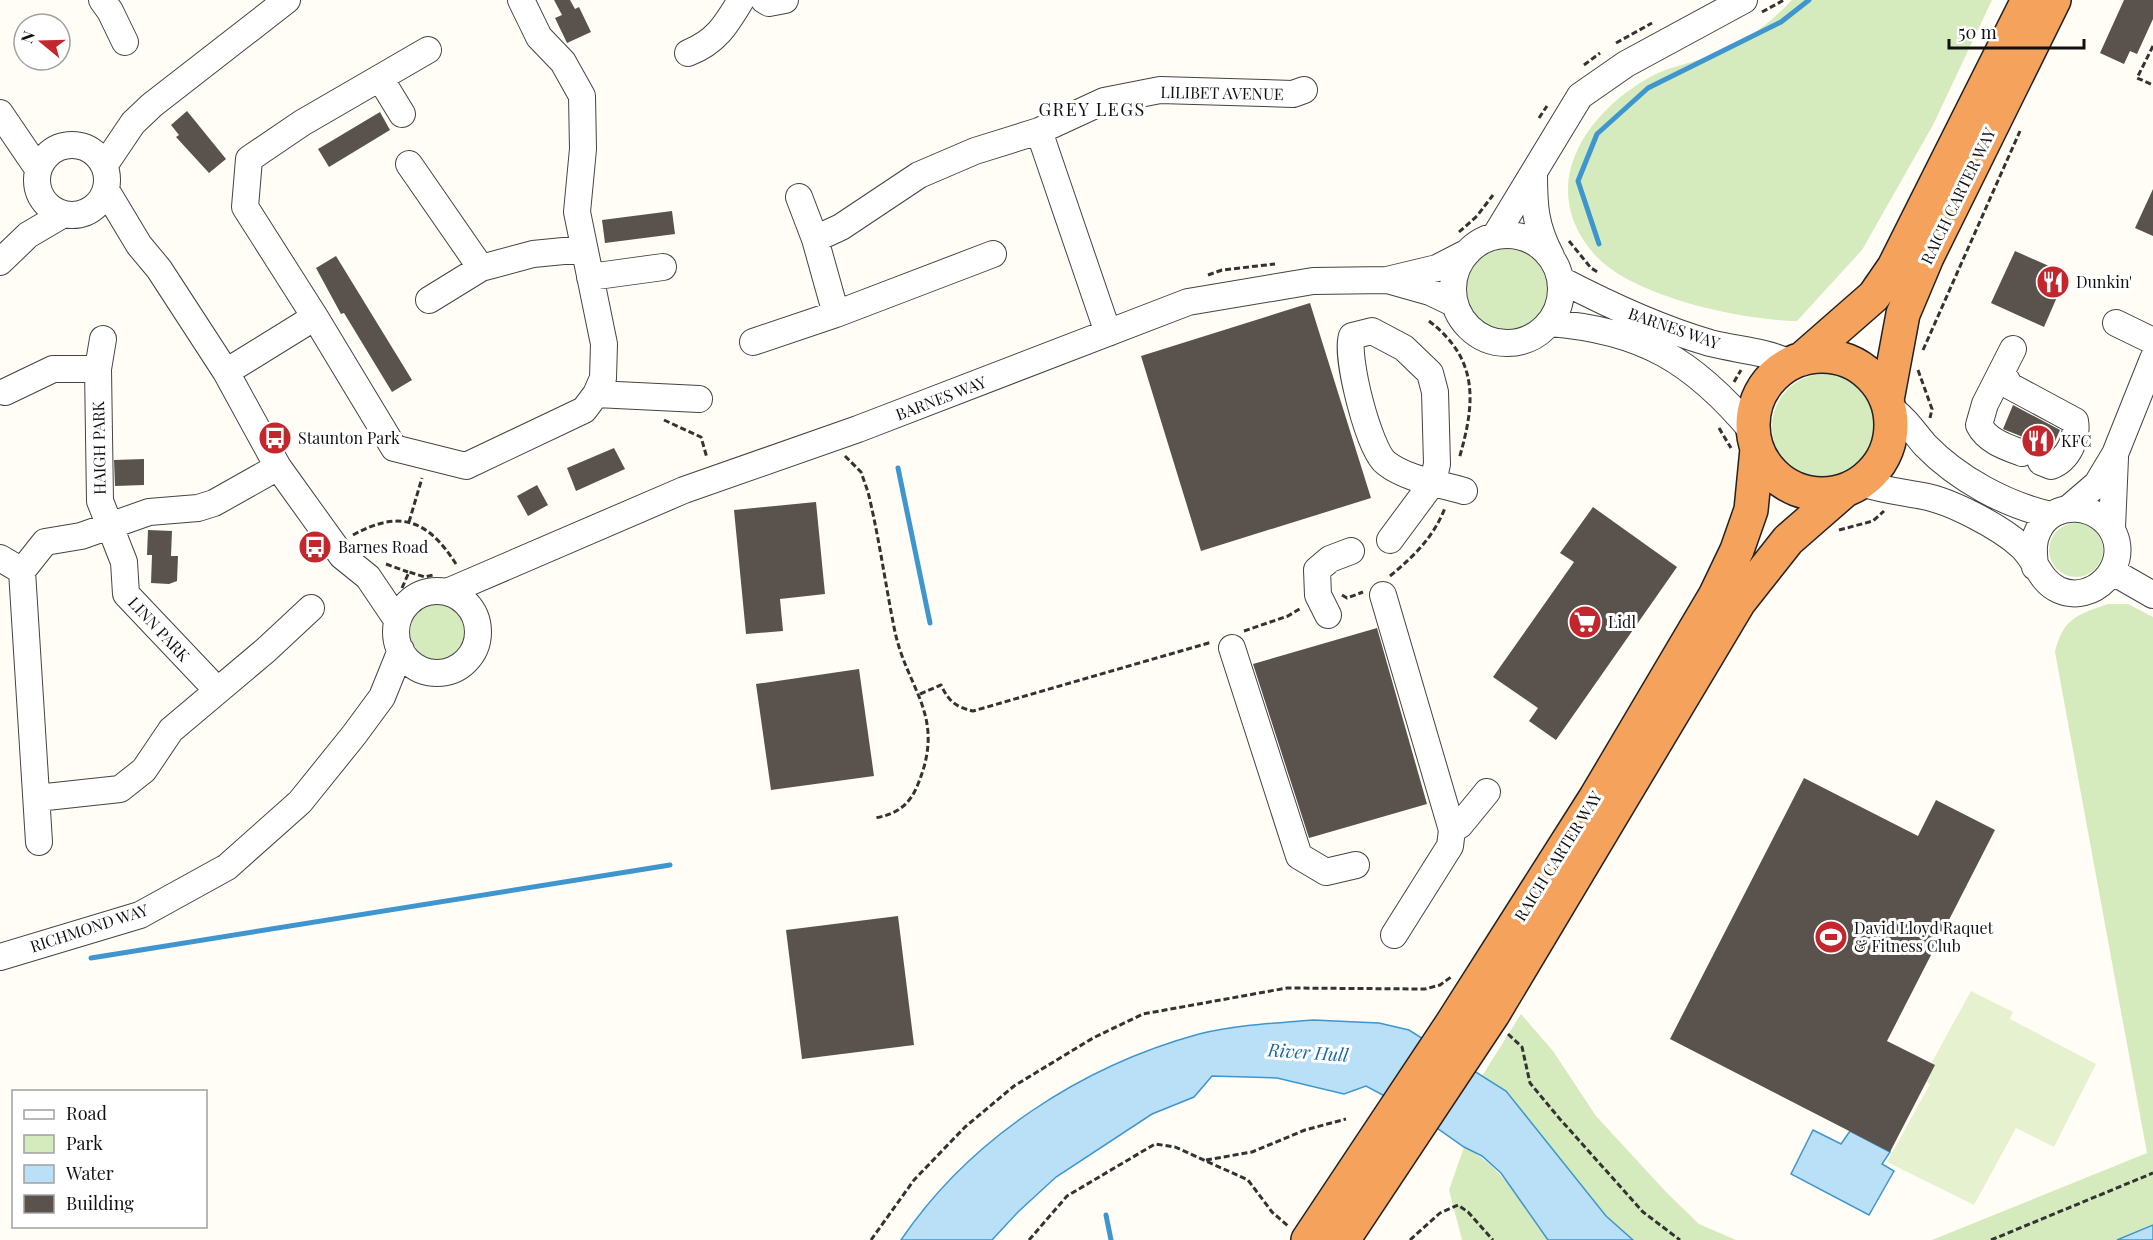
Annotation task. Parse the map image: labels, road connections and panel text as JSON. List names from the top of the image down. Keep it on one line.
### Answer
{"streets":{"highway":["RAICH CARTER WAY"],"street":["LILIBET AVENUE","BARNES WAY","HAIGH PARK","LINN PARK","RICHMOND WAY"]},"crossings":[["RAICH CARTER WAY","BARNES WAY"],["BARNES WAY","RICHMOND WAY"],["HAIGH PARK","LINN PARK"]],"districts":["GREY LEGS"],"water":["River Hull"],"places":{"restaurant":["Dunkin'","KFC"],"bus stop":["Staunton Park","Barnes Road"],"supermarket":["Lidl"],"sports":["David Lloyd Raquet & Fitness Club"]},"legend":["Road","Park","Water","Building"],"scale_bar":"50 m","north":"left"}
